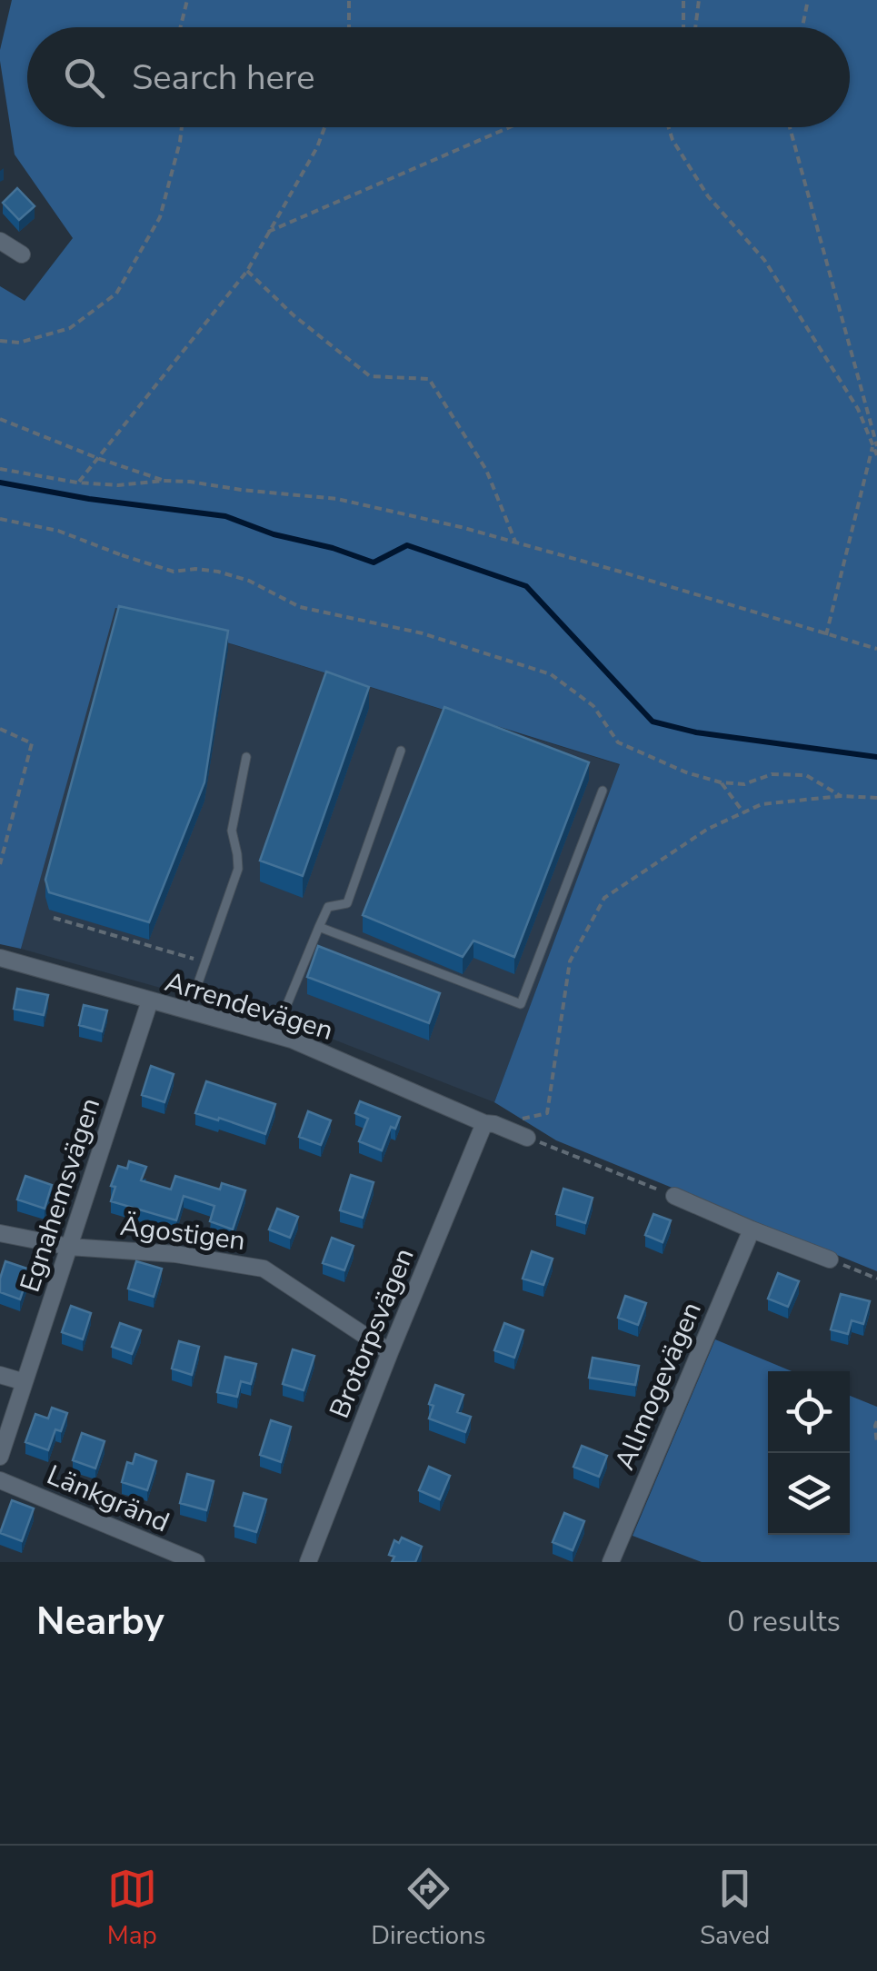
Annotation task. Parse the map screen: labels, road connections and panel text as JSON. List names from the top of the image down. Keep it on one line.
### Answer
{"streets":{"street":["Arrendevägen","Egnahemsvägen","Ägostigen","Brotorpsvägen","Allmogevägen","Länkgränd"]},"crossings":[["Arrendevägen","Egnahemsvägen"],["Arrendevägen","Brotorpsvägen"],["Egnahemsvägen","Ägostigen"],["Ägostigen","Brotorpsvägen"]],"page":{"search":"Search here","heading":["Nearby","0 results"],"nav":["Map","Directions","Saved"]}}
